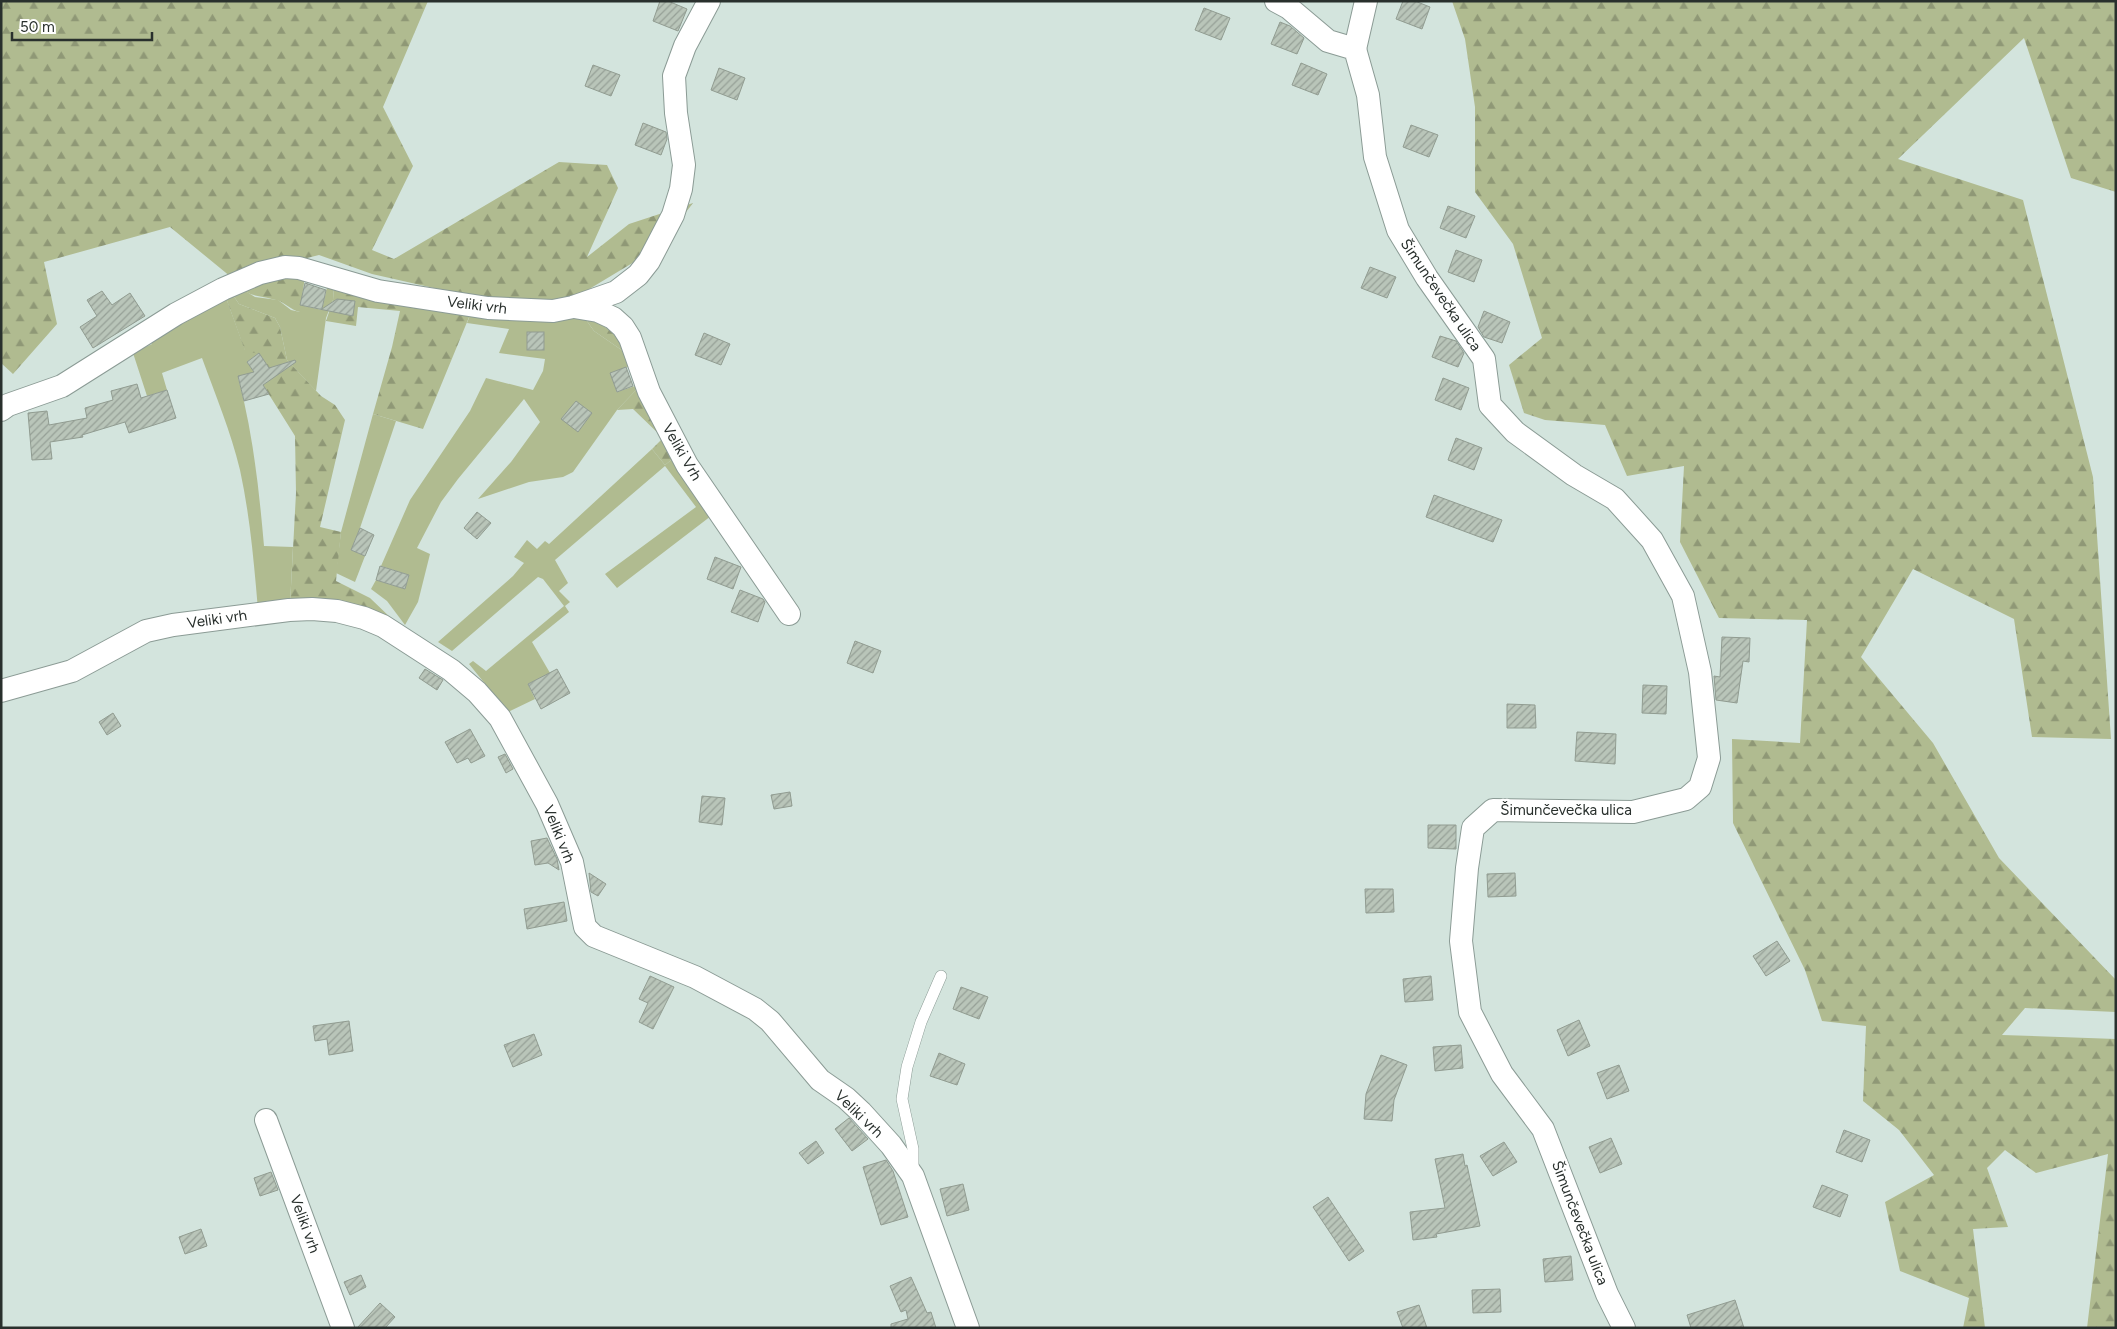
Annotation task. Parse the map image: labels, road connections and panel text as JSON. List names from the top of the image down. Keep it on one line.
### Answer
{"streets":{"street":["Šimunčevečka ulica","Veliki vrh","Veliki Vrh"]},"crossings":[["Veliki vrh","Veliki Vrh"]],"scale_bar":"50 m"}
